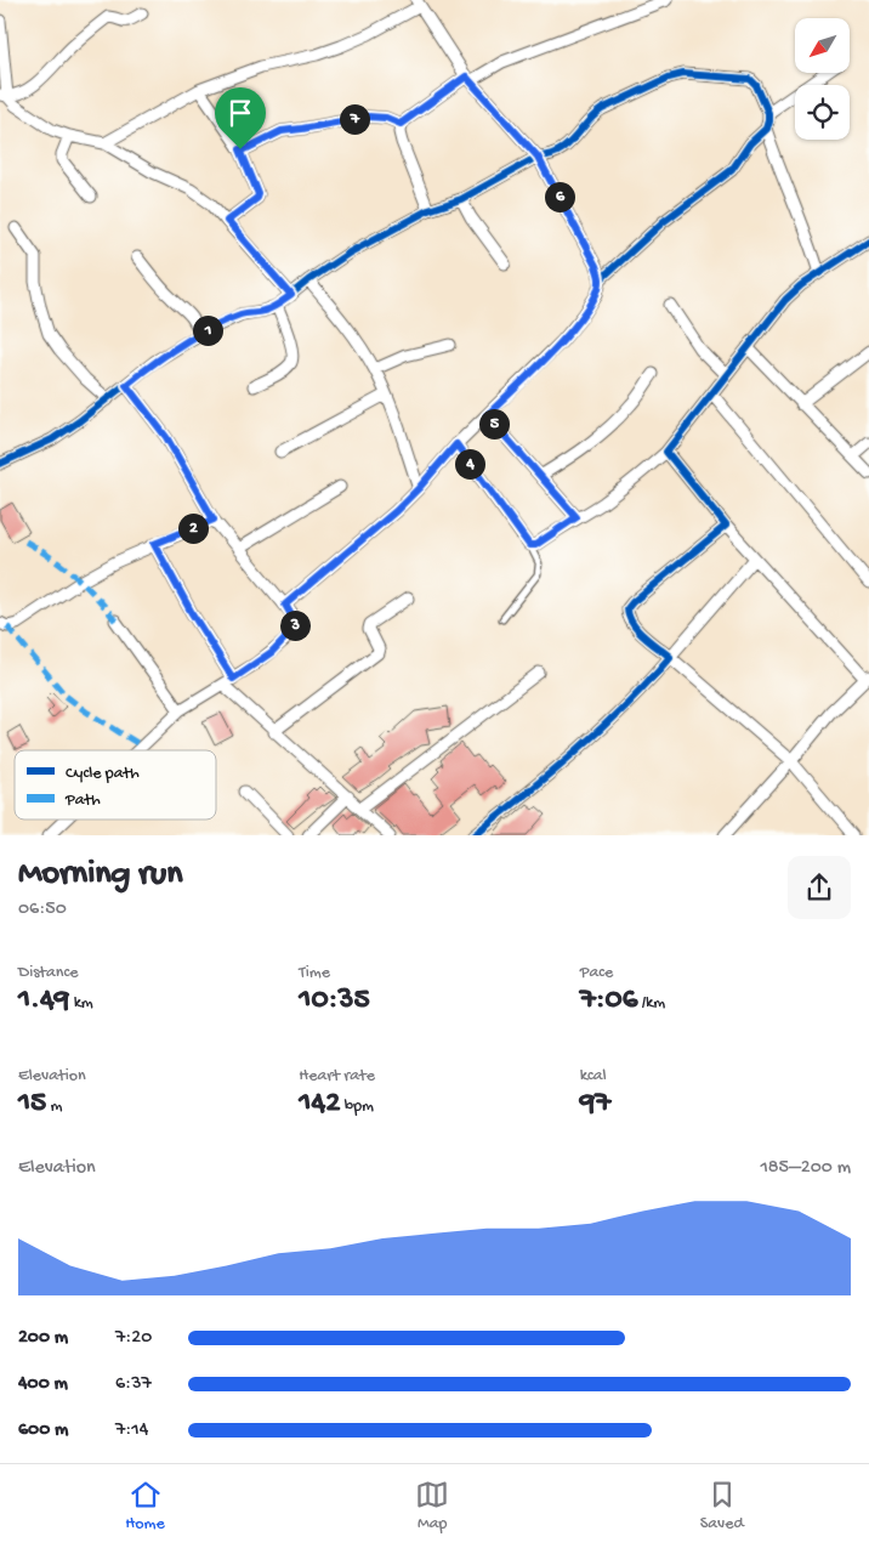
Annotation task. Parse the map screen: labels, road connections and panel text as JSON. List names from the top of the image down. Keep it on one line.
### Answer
{"legend":["Cycle path","Path"],"north":"bottom left","page":{"pins":["7","6","1","5","4","2","3"],"heading":["Morning run","06:50"],"stats":[["Distance","1.49 km"],["Time","10:35"],["Pace","7:06 /km"],["Elevation","15 m"],["Heart rate","142 bpm"],["kcal","97"]],"chart":["Elevation","185–200 m"],"list":[{"name":"200 m","note":"7:20"},{"name":"400 m","note":"6:37"},{"name":"600 m","note":"7:14"}],"tabs":["Home","Map","Saved"]}}
